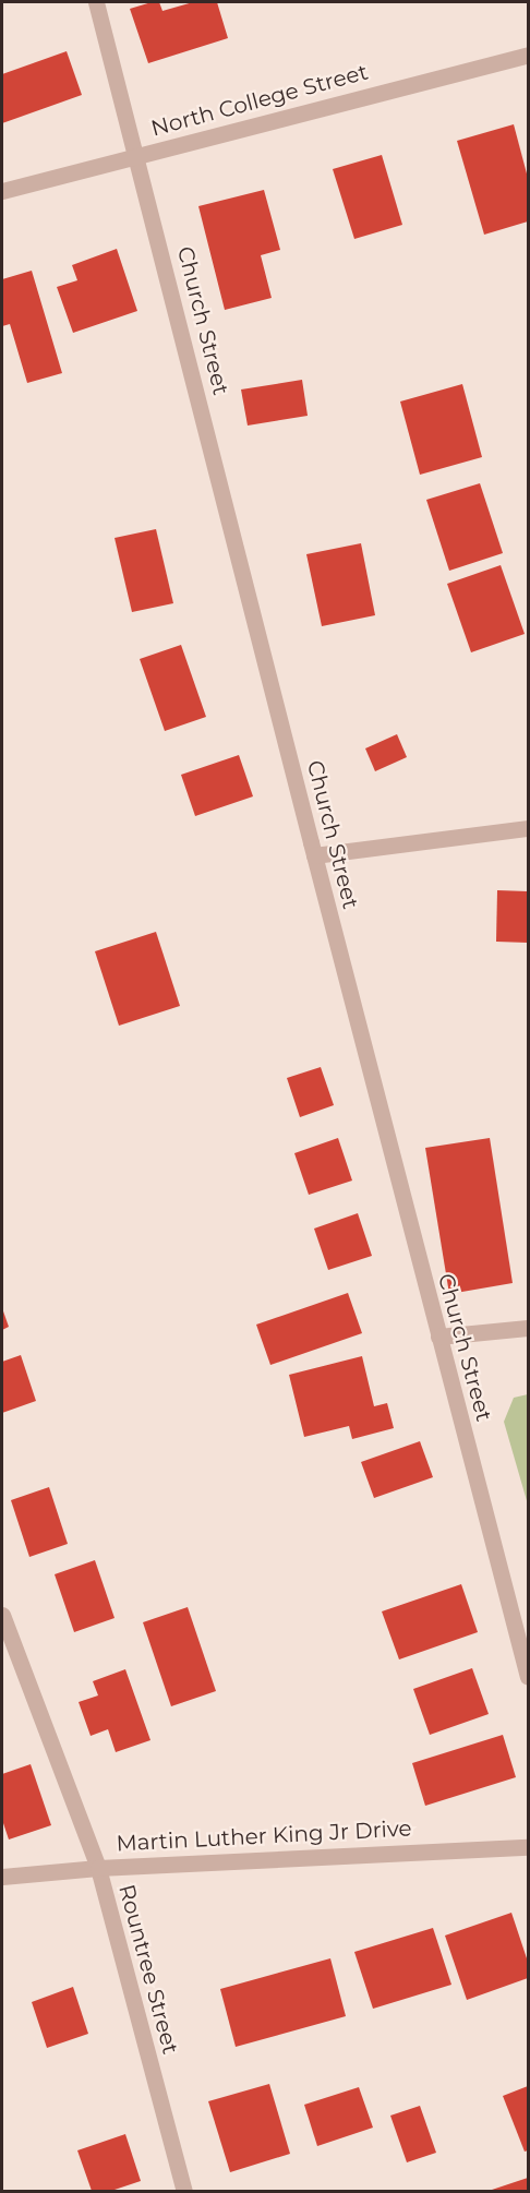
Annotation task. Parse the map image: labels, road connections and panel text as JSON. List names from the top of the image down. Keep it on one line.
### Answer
{"streets":{"street":["North College Street","Church Street","Martin Luther King Jr Drive","Rountree Street"]},"crossings":[["North College Street","Church Street"],["Martin Luther King Jr Drive","Rountree Street"]]}
